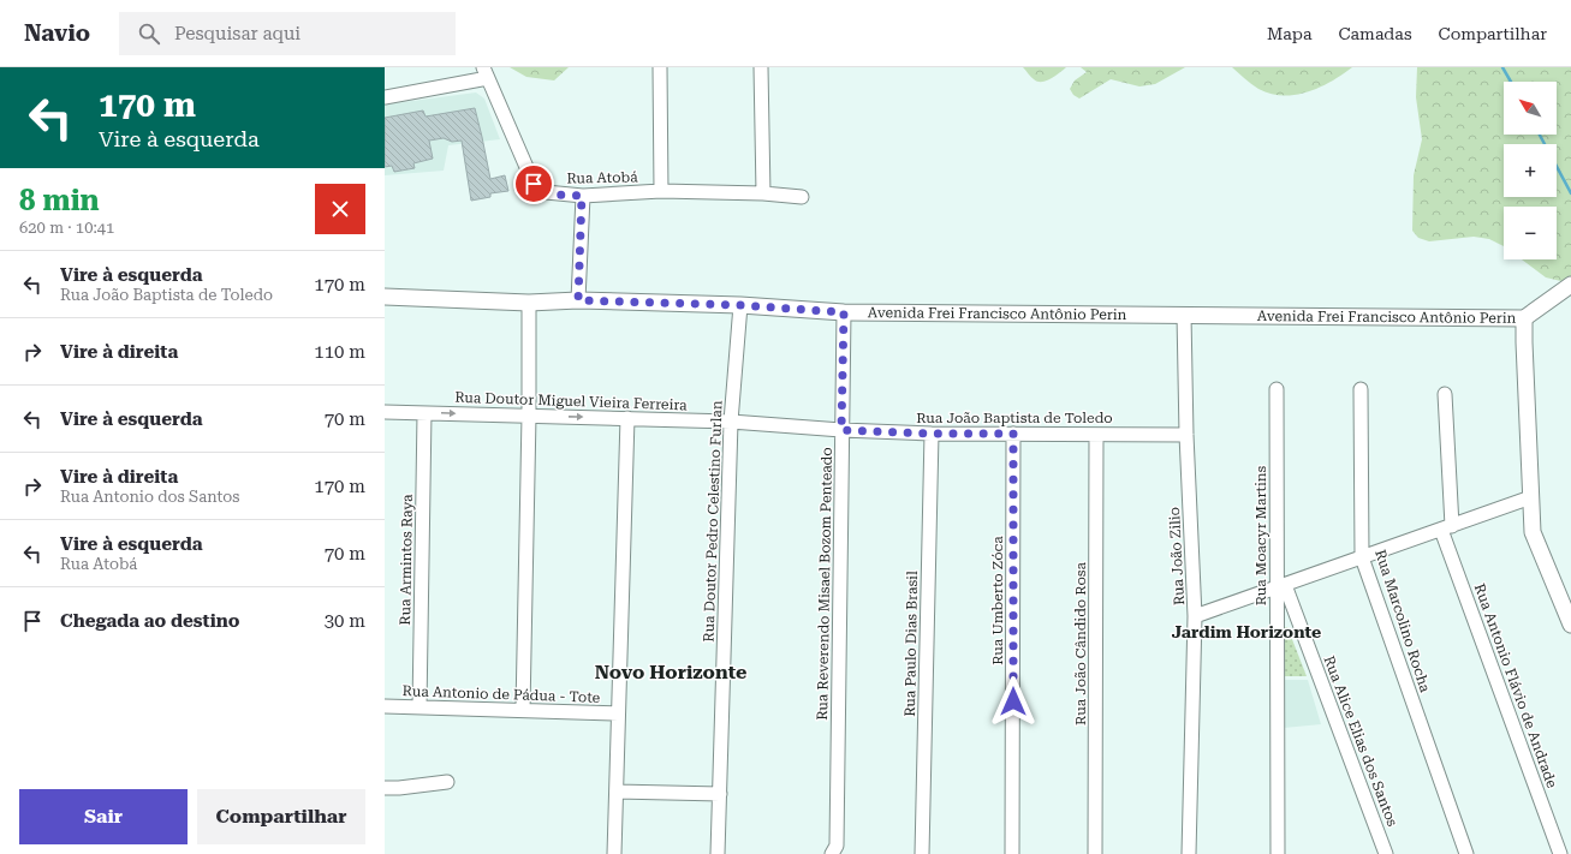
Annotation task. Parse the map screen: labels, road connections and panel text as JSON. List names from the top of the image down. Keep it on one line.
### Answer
{"streets":{"street":["Rua Atobá","Avenida Frei Francisco Antônio Perin","Rua Doutor Miguel Vieira Ferreira","Rua João Baptista de Toledo","Rua Doutor Pedro Celestino Furlan","Rua Moacyr Martins","Rua João Zilio","Rua Armintos Raya","Rua Reverendo Misael Bozom Penteado","Rua Umberto Zóca","Rua Marcolino Rocha","Rua Paulo Dias Brasil","Rua João Cândido Rosa","Rua Antonio Flávio de Andrade","Rua Antonio de Pádua - Tote","Rua Alice Elias dos Santos"]},"crossings":[["Avenida Frei Francisco Antônio Perin","Rua Doutor Pedro Celestino Furlan"],["Avenida Frei Francisco Antônio Perin","Rua João Zilio"],["Avenida Frei Francisco Antônio Perin","Rua Reverendo Misael Bozom Penteado"],["Rua Doutor Miguel Vieira Ferreira","Rua João Baptista de Toledo"],["Rua Doutor Miguel Vieira Ferreira","Rua Doutor Pedro Celestino Furlan"],["Rua Doutor Miguel Vieira Ferreira","Rua Armintos Raya"],["Rua Doutor Miguel Vieira Ferreira","Rua Reverendo Misael Bozom Penteado"],["Rua João Baptista de Toledo","Rua João Zilio"],["Rua João Baptista de Toledo","Rua Reverendo Misael Bozom Penteado"],["Rua João Baptista de Toledo","Rua Umberto Zóca"],["Rua João Baptista de Toledo","Rua Paulo Dias Brasil"],["Rua João Baptista de Toledo","Rua João Cândido Rosa"],["Rua Moacyr Martins","Rua Alice Elias dos Santos"],["Rua Armintos Raya","Rua Antonio de Pádua - Tote"]],"one_way":["Rua Doutor Miguel Vieira Ferreira"],"districts":["Jardim Horizonte","Novo Horizonte"],"north":"top left","page":{"header":"Navio","search":"Pesquisar aqui","nav":["Mapa","Camadas","Compartilhar"],"turn":["170 m","Vire à esquerda"],"map_buttons":["+","−"],"heading":["8 min","620 m · 10:41"],"list":[{"name":"Vire à esquerda","note":"Rua João Baptista de Toledo","value":"170 m"},{"name":"Vire à direita","value":"110 m"},{"name":"Vire à esquerda","value":"70 m"},{"name":"Vire à direita","note":"Rua Antonio dos Santos","value":"170 m"},{"name":"Vire à esquerda","note":"Rua Atobá","value":"70 m"},{"name":"Chegada ao destino","value":"30 m"}],"buttons":["Sair","Compartilhar"]}}
